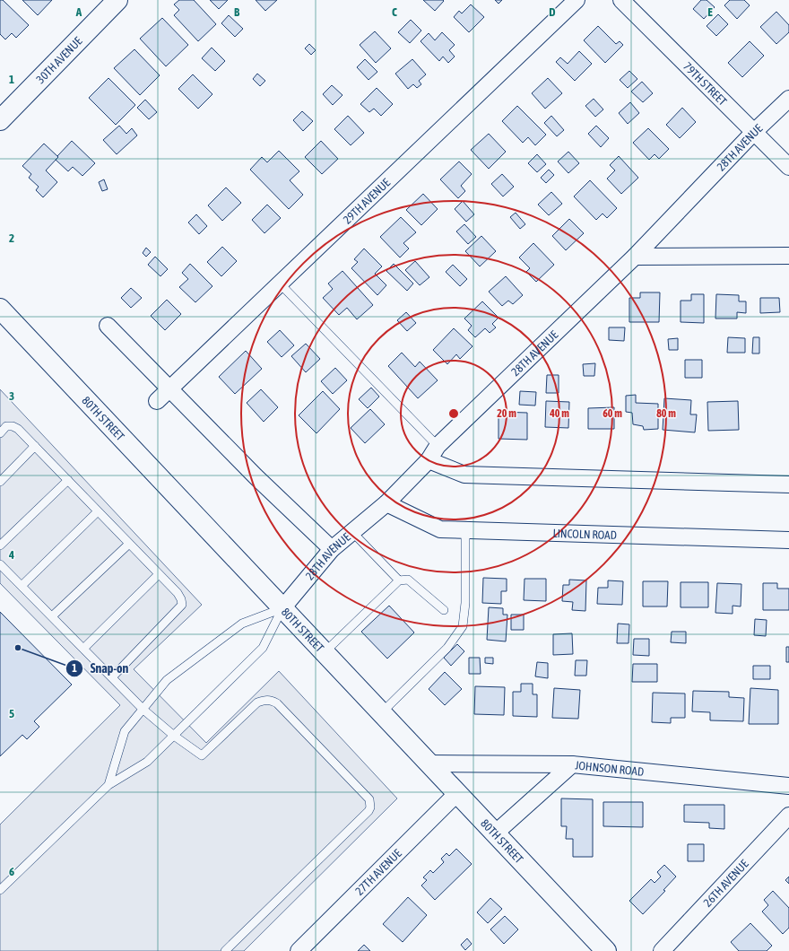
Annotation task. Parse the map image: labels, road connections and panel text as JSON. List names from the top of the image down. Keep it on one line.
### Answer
{"streets":{"street":["30TH AVENUE","79TH STREET","28TH AVENUE","29TH AVENUE","80TH STREET","LINCOLN ROAD","JOHNSON ROAD","27TH AVENUE","26TH AVENUE"]},"crossings":[["79TH STREET","28TH AVENUE"],["28TH AVENUE","80TH STREET"],["28TH AVENUE","LINCOLN ROAD"],["80TH STREET","JOHNSON ROAD"],["80TH STREET","27TH AVENUE"]],"places":["Snap-on"],"grid":{"columns":["A","B","C","D","E"],"rows":["1","2","3","4","5","6"]},"rings":["20 m","40 m","60 m","80 m"]}
